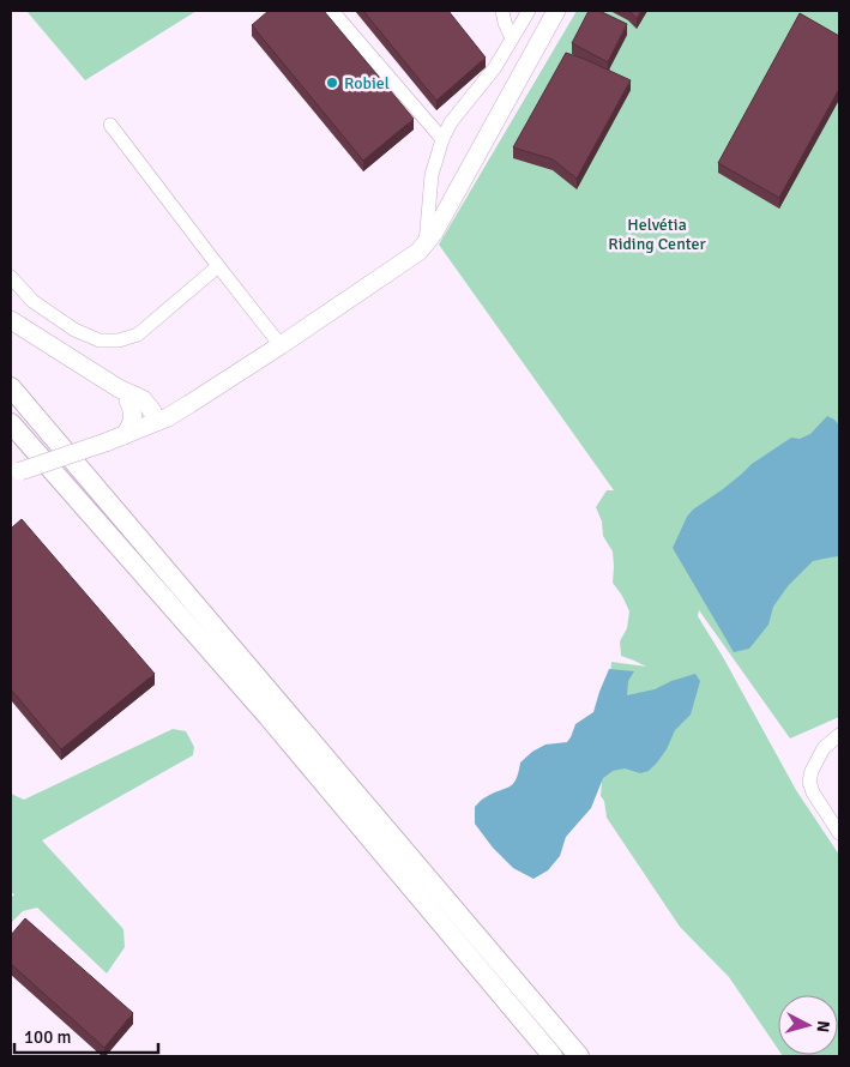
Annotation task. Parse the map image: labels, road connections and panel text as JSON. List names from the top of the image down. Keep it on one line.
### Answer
{"parks":["Helvétia Riding Center"],"places":["Robiel"],"scale_bar":"100 m","north":"right"}
